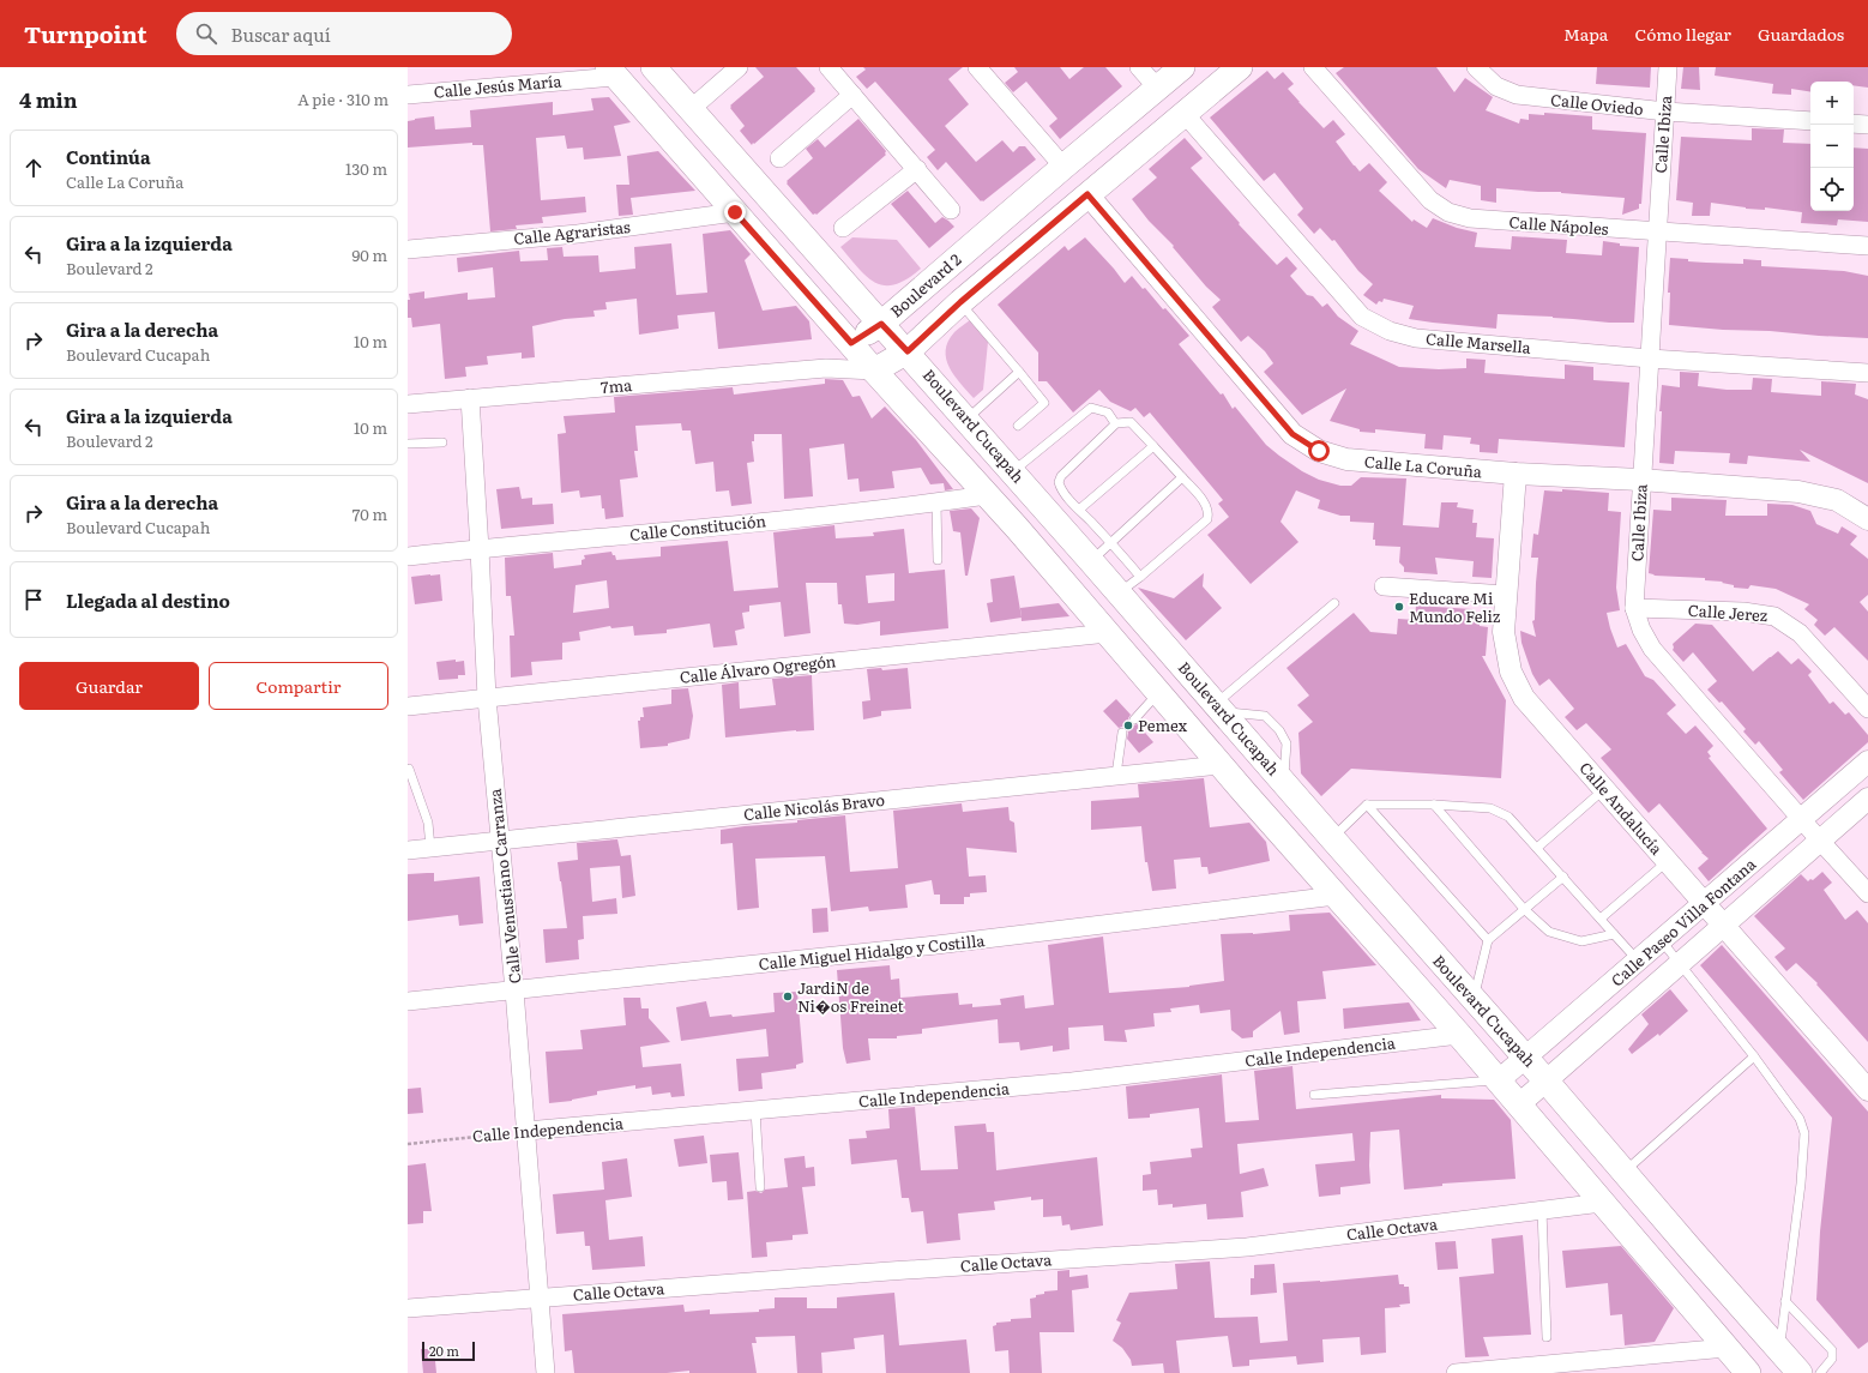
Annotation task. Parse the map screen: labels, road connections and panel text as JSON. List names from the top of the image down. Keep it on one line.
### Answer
{"streets":{"main road":["Boulevard 2","Boulevard Cucapah"],"street":["Calle Jesús María","Calle Oviedo","Calle Ibiza","Calle Nápoles","Calle Agraristas","Calle Marsella","7ma","Calle La Coruña","Calle Constitución","Calle Jerez","Calle Álvaro Ogregón","Calle Nicolás Bravo","Calle Andalucía","Calle Venustiano Carranza","Calle Paseo Villa Fontana","Calle Miguel Hidalgo y Costilla","Calle Independencia","Calle Octava"]},"crossings":[["Calle Oviedo","Calle Ibiza"],["Calle Ibiza","Calle Nápoles"],["Calle Ibiza","Calle Marsella"],["Calle Ibiza","Calle La Coruña"],["Calle Ibiza","Calle Jerez"],["Calle Ibiza","Calle Paseo Villa Fontana"],["Boulevard 2","7ma"],["Boulevard 2","Boulevard Cucapah"],["7ma","Calle Venustiano Carranza"],["Boulevard Cucapah","Calle Paseo Villa Fontana"],["Calle La Coruña","Calle Andalucía"],["Calle Constitución","Calle Venustiano Carranza"],["Calle Álvaro Ogregón","Calle Venustiano Carranza"],["Calle Nicolás Bravo","Calle Venustiano Carranza"],["Calle Andalucía","Calle Paseo Villa Fontana"],["Calle Venustiano Carranza","Calle Miguel Hidalgo y Costilla"],["Calle Venustiano Carranza","Calle Independencia"],["Calle Venustiano Carranza","Calle Octava"]],"places":["Educare Mi Mundo Feliz","Pemex","JardiN de Ni�os Freinet"],"scale_bar":"20 m","page":{"header":"Turnpoint","search":"Buscar aquí","nav":["Mapa","Cómo llegar","Guardados"],"heading":["4 min","A pie · 310 m"],"map_buttons":["+","−"],"list":[["Continúa","Calle La Coruña","130 m"],["Gira a la izquierda","Boulevard 2","90 m"],["Gira a la derecha","Boulevard Cucapah","10 m"],["Gira a la izquierda","Boulevard 2","10 m"],["Gira a la derecha","Boulevard Cucapah","70 m"],"Llegada al destino"],"buttons":["Guardar","Compartir"],"scale":"20 m"}}
